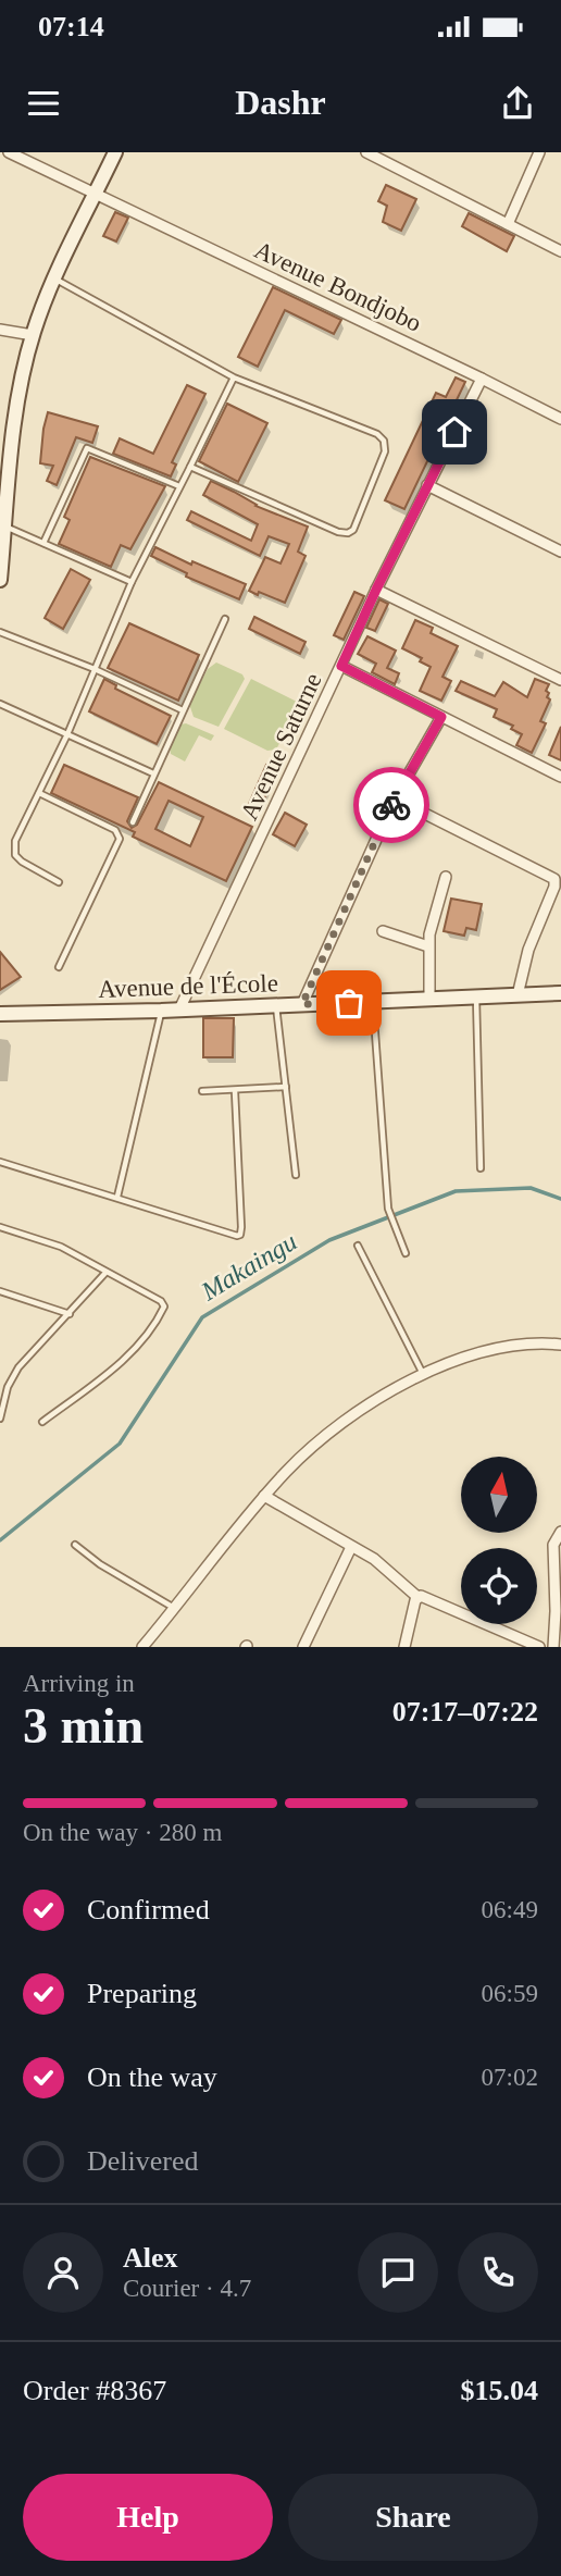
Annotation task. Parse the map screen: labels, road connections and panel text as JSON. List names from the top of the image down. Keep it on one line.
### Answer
{"streets":{"main road":["Avenue de l'École"],"street":["Avenue Bondjobo","Avenue Saturne"]},"crossings":[["Avenue Bondjobo","Avenue Saturne"],["Avenue Saturne","Avenue de l'École"]],"water":["Makaingu"],"north":"top","page":{"status":"07:14","header":"Dashr","heading":["3 min","Arriving in","07:17–07:22"],"panel":["Alex","Courier · 4.7","Order #8367","$15.04"],"bar":"On the way · 280 m","list":[["Confirmed","06:49"],["Preparing","06:59"],["On the way","07:02"],"Delivered"],"buttons":["Help","Share"]}}
